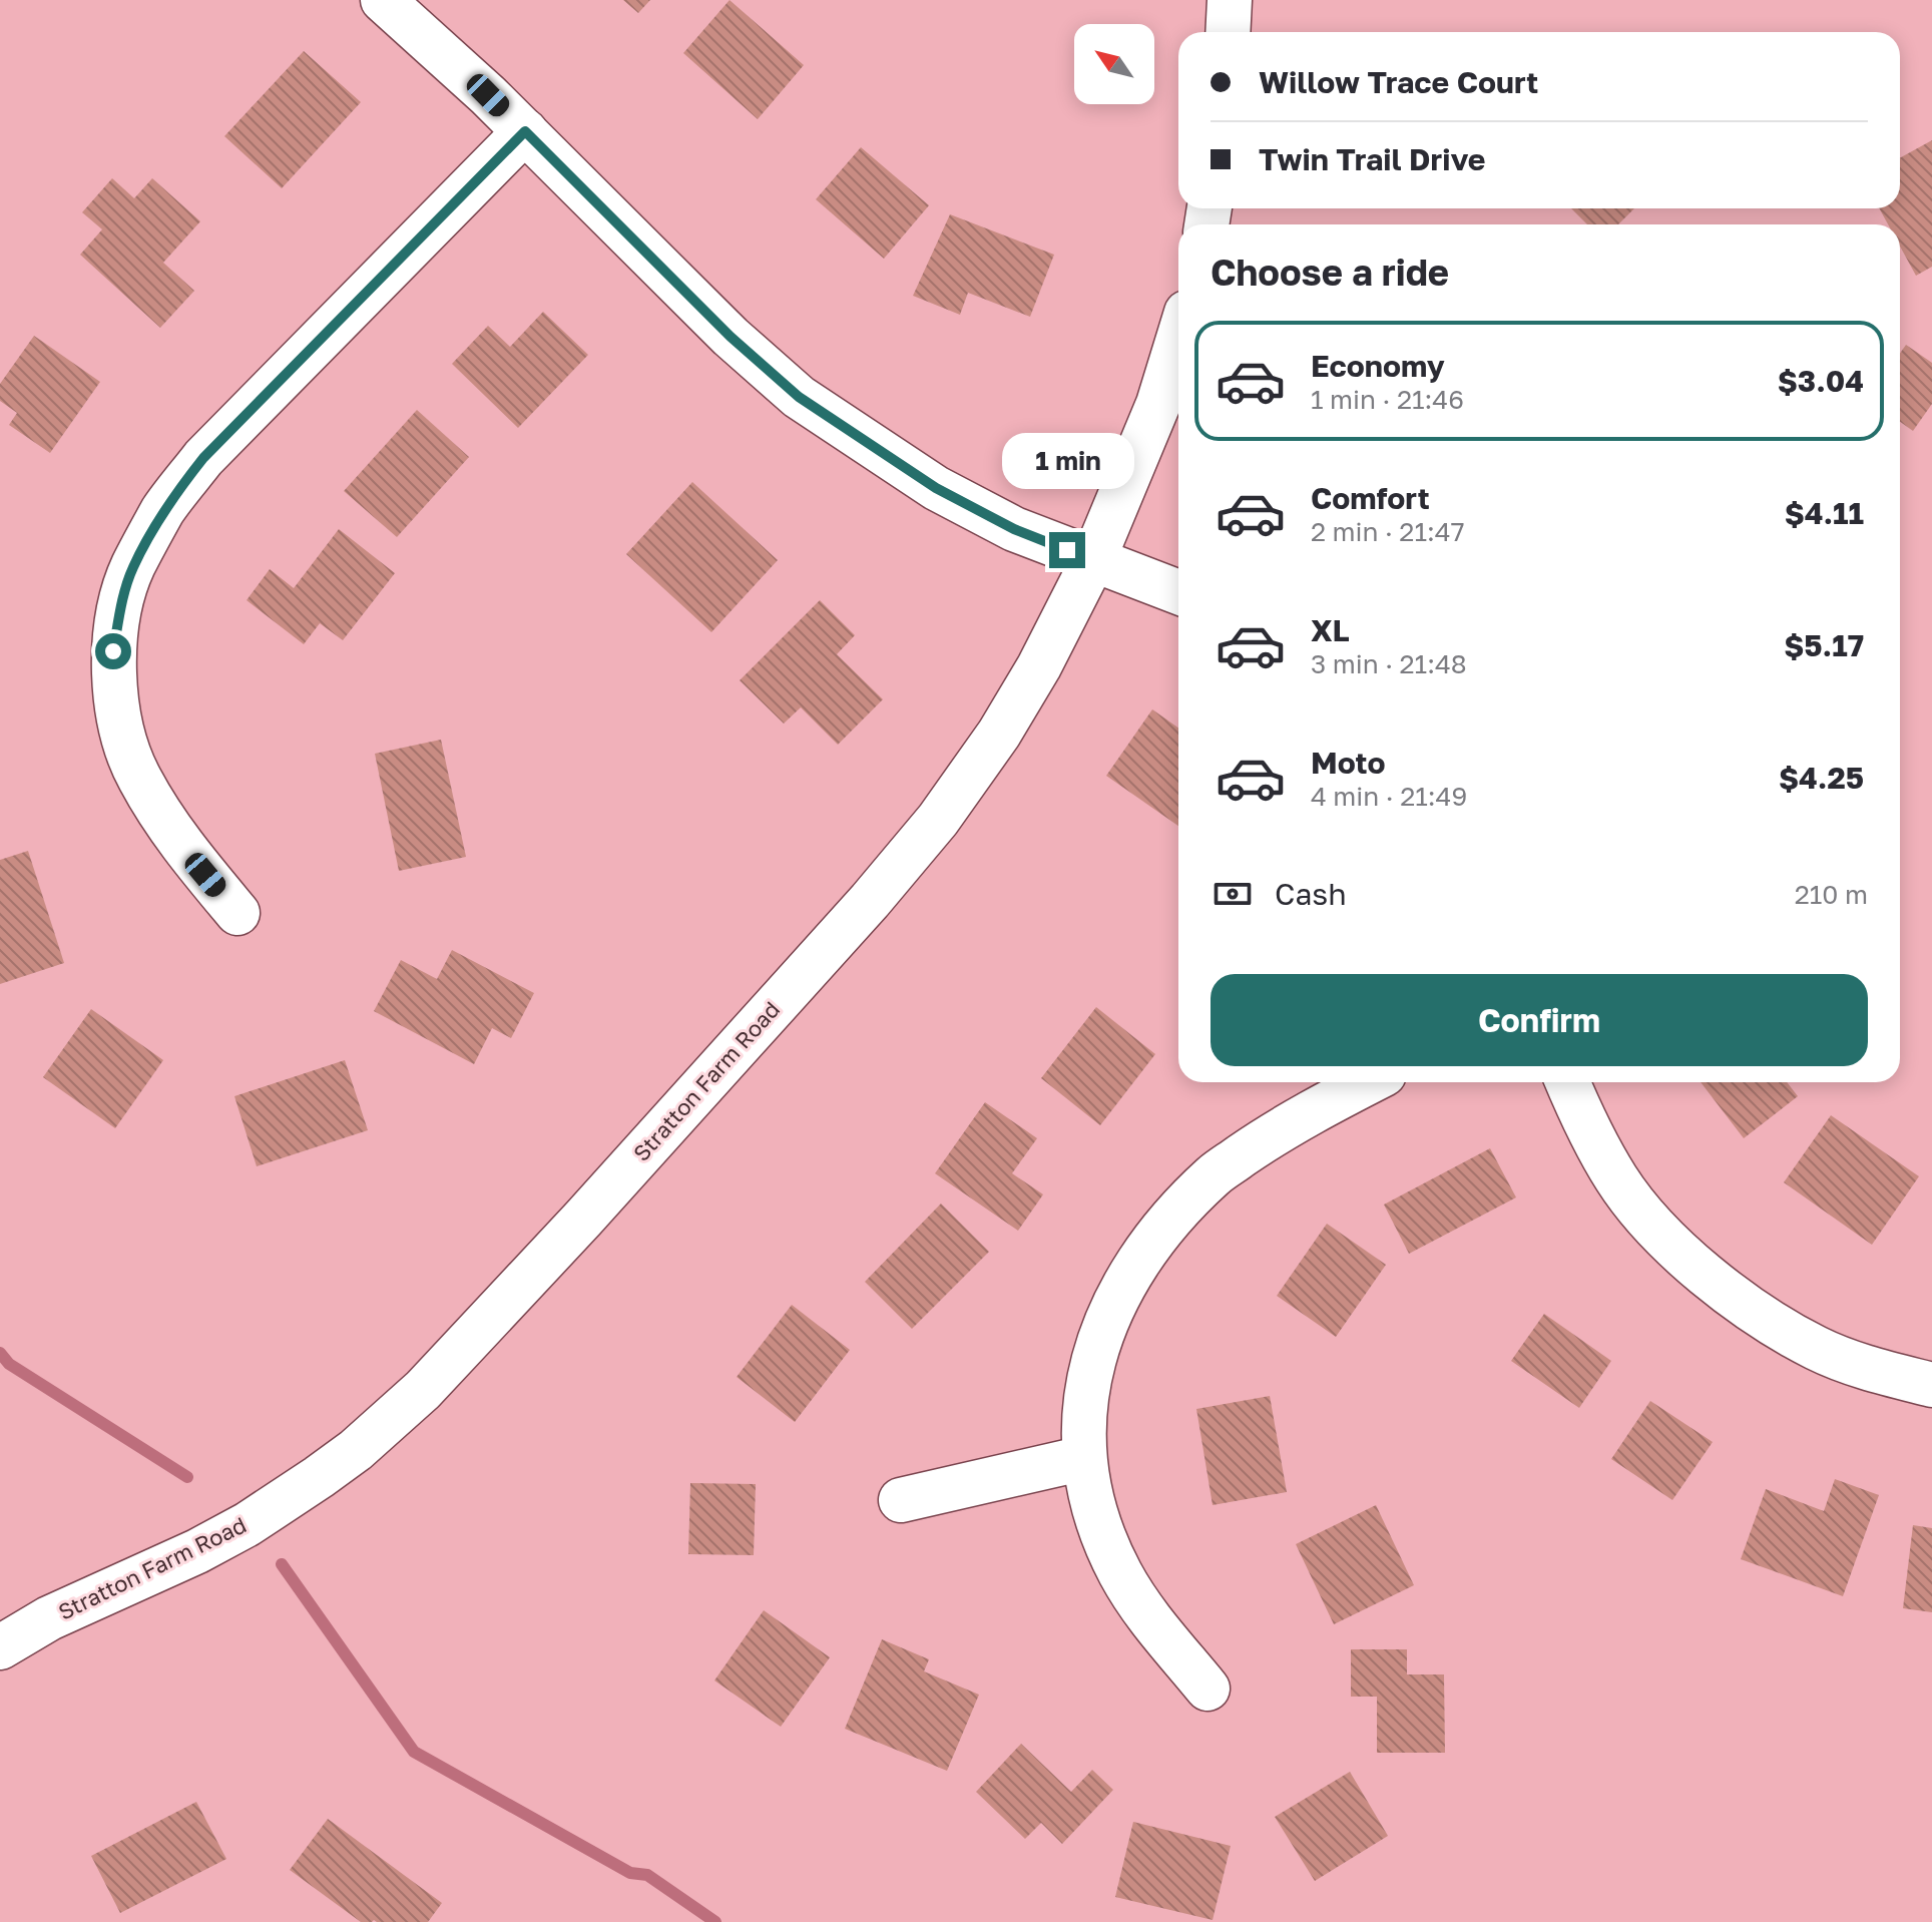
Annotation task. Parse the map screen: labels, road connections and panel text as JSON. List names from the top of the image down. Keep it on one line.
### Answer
{"streets":{"street":["Stratton Farm Road"]},"north":"top left","page":{"banner":["Willow Trace Court","Twin Trail Drive"],"heading":"Choose a ride","list":[{"name":"Economy","note":"1 min · 21:46","value":"$3.04"},{"name":"Comfort","note":"2 min · 21:47","value":"$4.11"},{"name":"XL","note":"3 min · 21:48","value":"$5.17"},{"name":"Moto","note":"4 min · 21:49","value":"$4.25"}],"bubble":"1 min","pay":["Cash","210 m"],"buttons":"Confirm"}}
